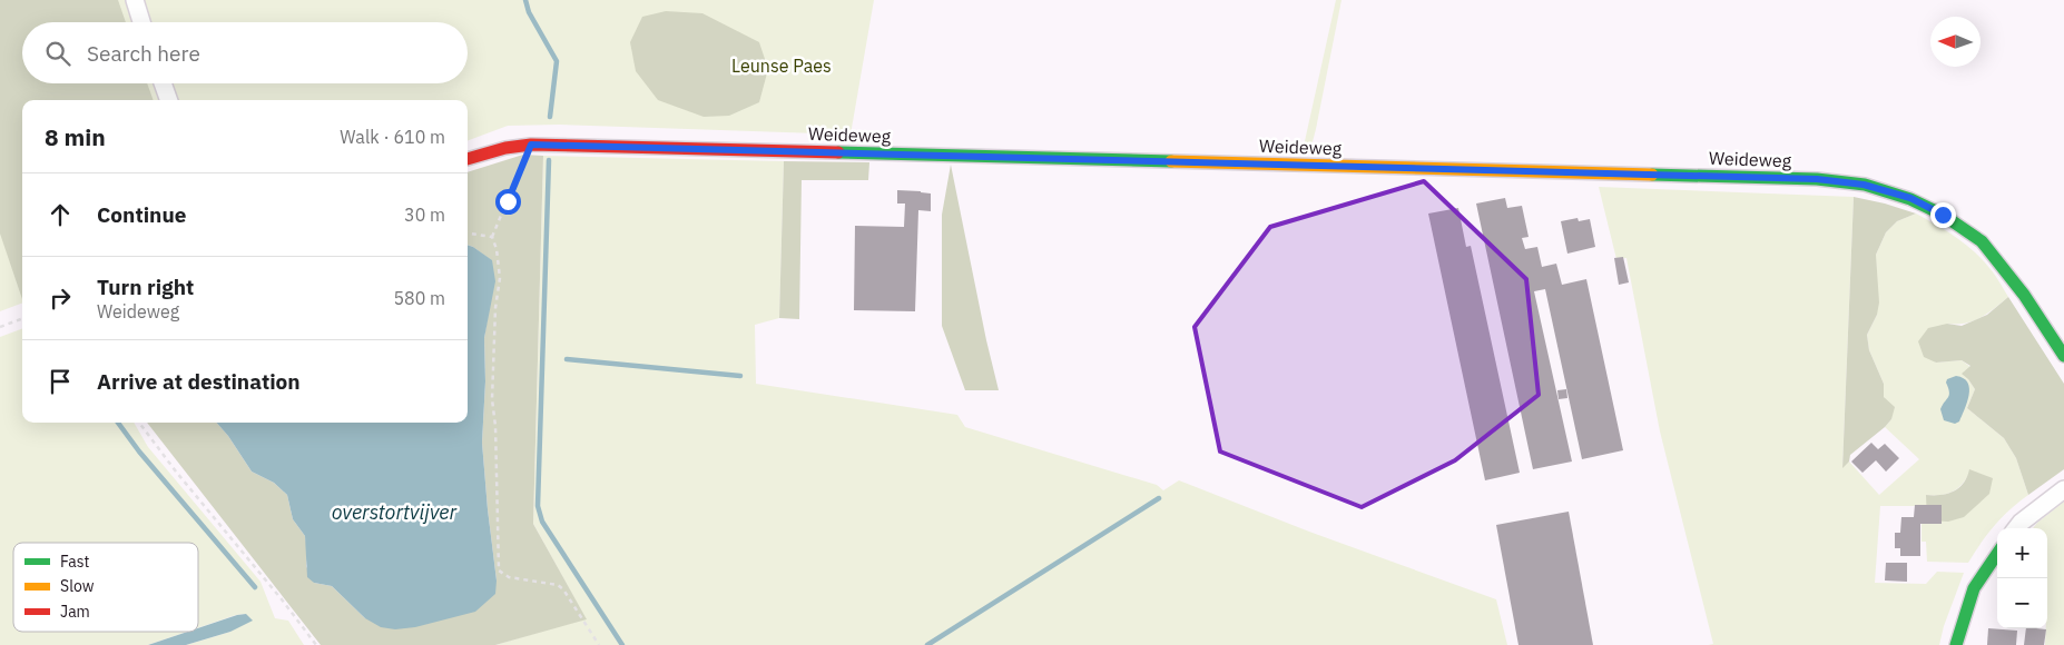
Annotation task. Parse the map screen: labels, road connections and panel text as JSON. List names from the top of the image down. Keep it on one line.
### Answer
{"streets":{"street":["Weideweg"]},"water":["overstortvijver"],"parks":["Leunse Paes"],"legend":["Fast","Slow","Jam"],"north":"left","page":{"search":"Search here","heading":["8 min","Walk · 610 m"],"list":[["Continue","30 m"],["Turn right","Weideweg","580 m"],"Arrive at destination"],"map_buttons":["+","−"]}}
